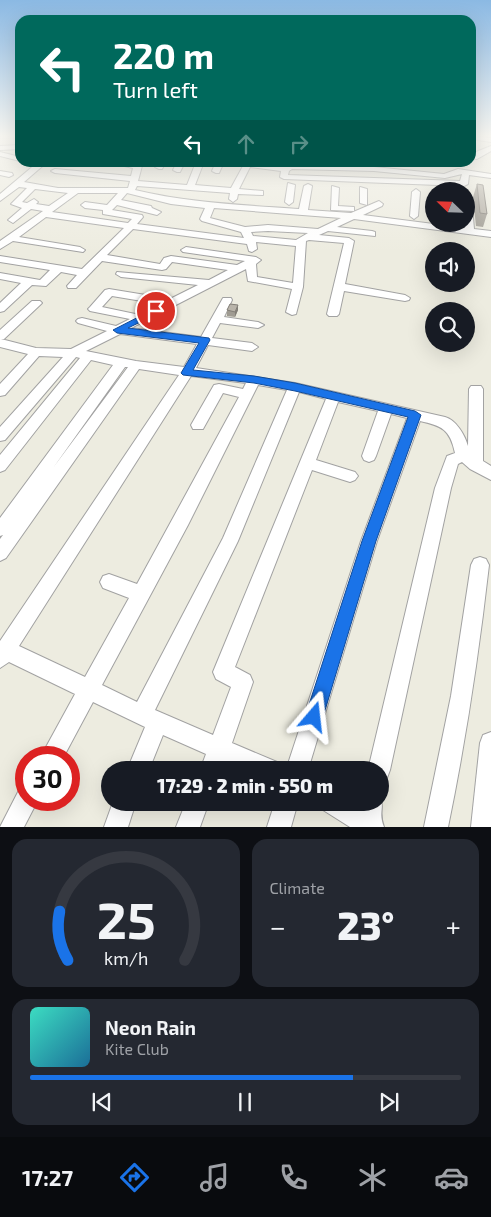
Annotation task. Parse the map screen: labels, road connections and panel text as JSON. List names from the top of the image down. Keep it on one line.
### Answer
{"north":"top left","page":{"turn":["220 m","Turn left"],"limit":"30","trip":"17:29 · 2 min · 550 m","tile":"Climate","heat":["−","23°","+"],"song":["Neon Rain","Kite Club"],"tabs":"17:27","gauge":["25","km/h"]}}
